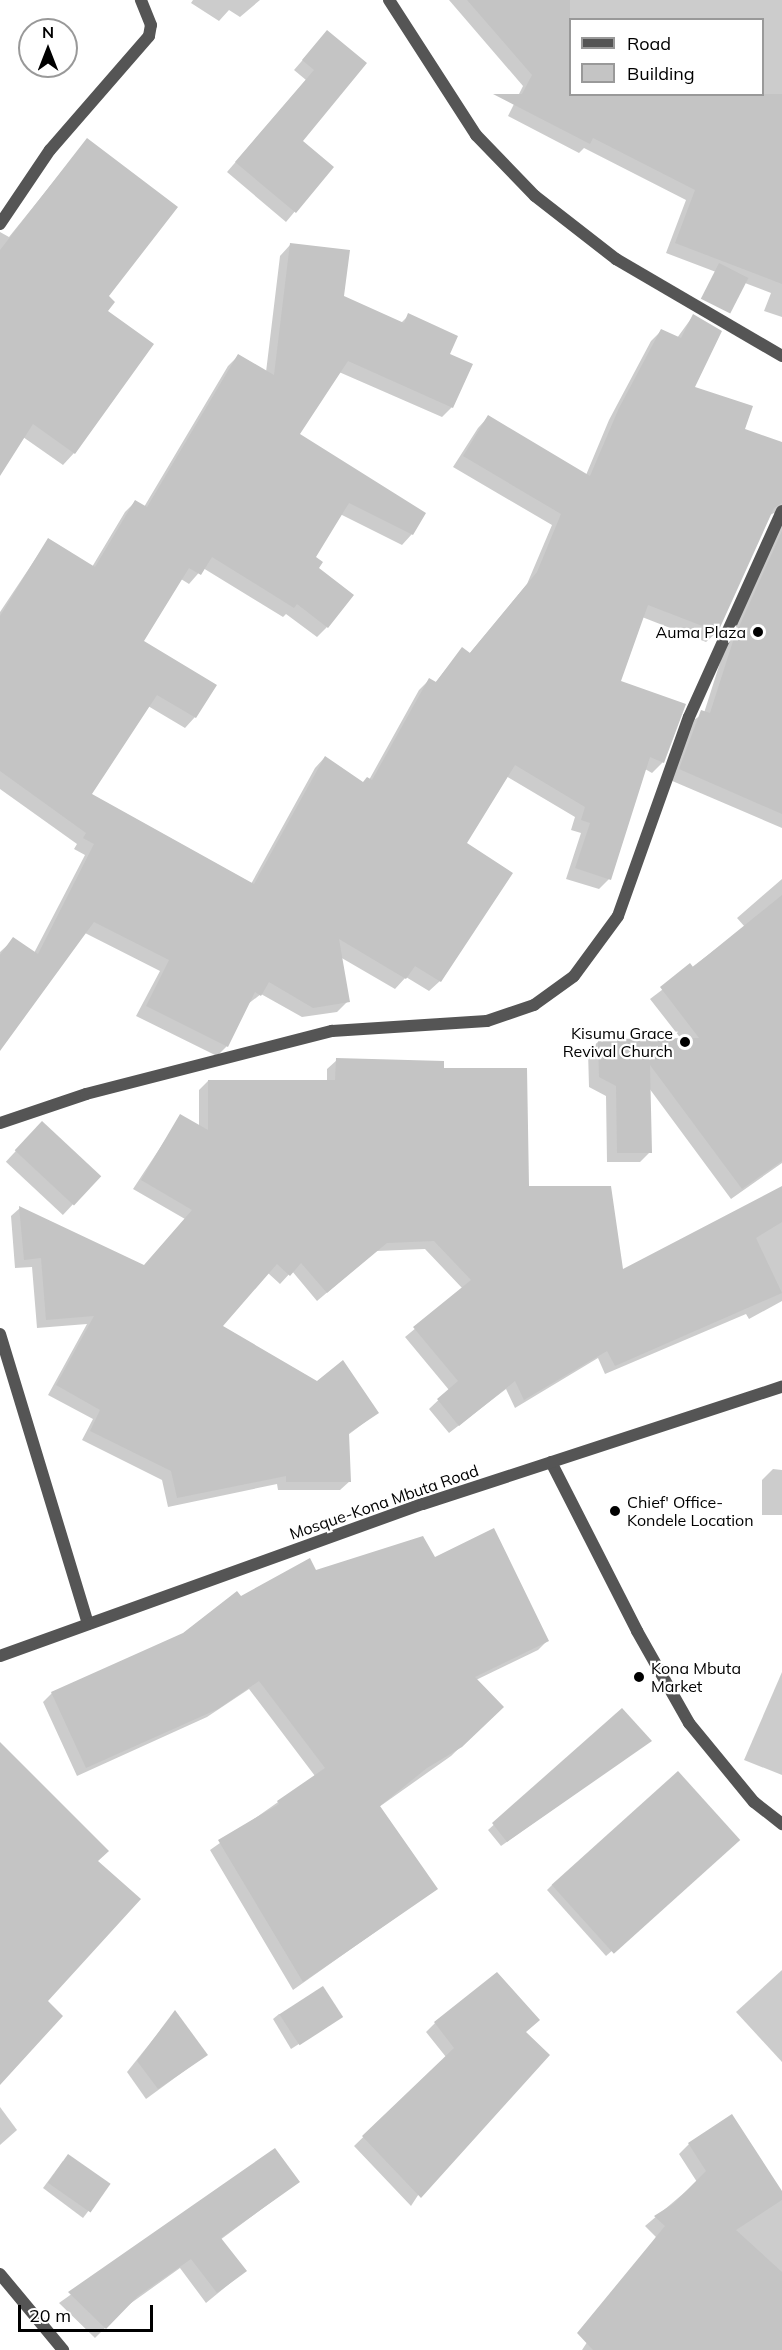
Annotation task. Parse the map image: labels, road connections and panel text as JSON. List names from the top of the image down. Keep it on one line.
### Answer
{"streets":{"street":["Mosque-Kona Mbuta Road"]},"places":["Auma Plaza","Kisumu Grace Revival Church","Chief' Office- Kondele Location","Kona Mbuta Market"],"legend":["Road","Building"],"scale_bar":"20 m","north":"top"}
